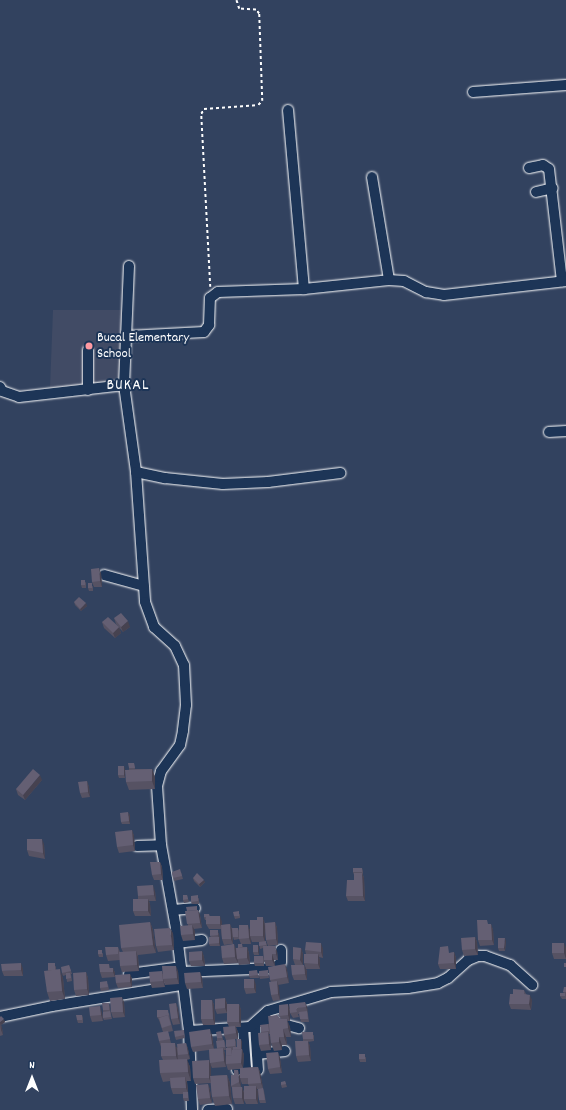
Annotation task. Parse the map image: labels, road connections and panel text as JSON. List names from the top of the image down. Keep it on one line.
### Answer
{"districts":["BUKAL"],"places":["Bucal Elementary School"],"north":"top"}
